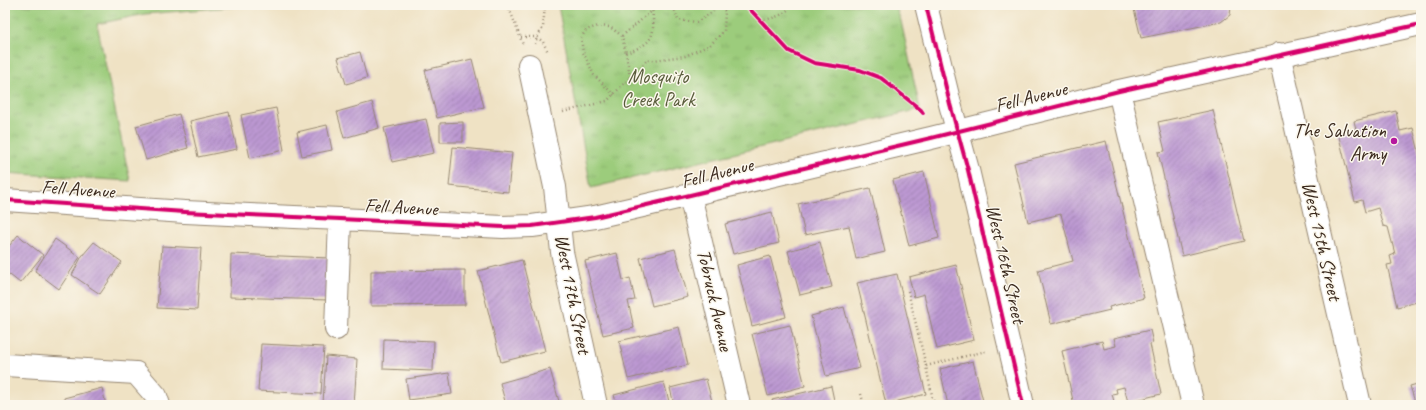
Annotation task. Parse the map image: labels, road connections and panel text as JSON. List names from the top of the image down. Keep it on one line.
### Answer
{"streets":{"street":["Fell Avenue","West 15th Street","West 16th Street","West 17th Street","Tobruck Avenue"]},"crossings":[["Fell Avenue","West 15th Street"],["Fell Avenue","West 16th Street"],["Fell Avenue","West 17th Street"],["Fell Avenue","Tobruck Avenue"]],"parks":["Mosquito Creek Park"],"places":["The Salvation Army"]}
